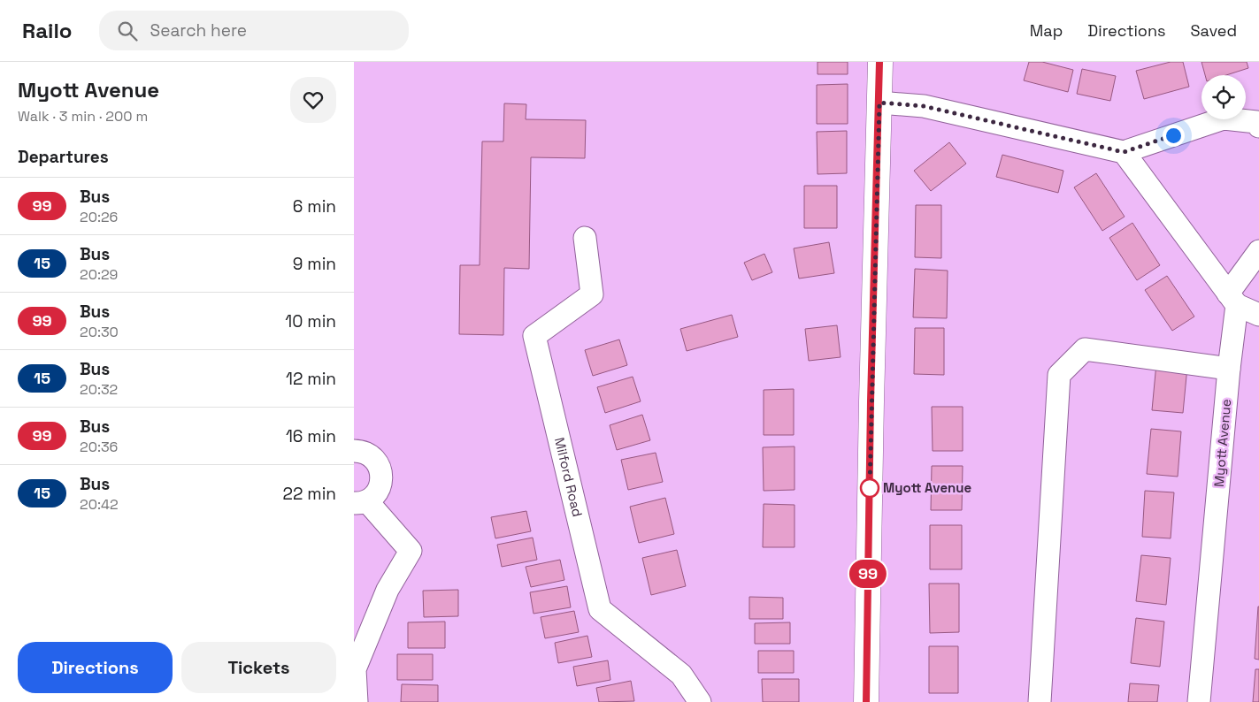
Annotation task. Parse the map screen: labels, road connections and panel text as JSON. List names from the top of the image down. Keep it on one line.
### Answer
{"streets":{"street":["Myott Avenue","Milford Road"]},"places":["Myott Avenue"],"lines":["bus line 99"],"page":{"header":"Railo","search":"Search here","nav":["Map","Directions","Saved"],"heading":[["Myott Avenue","Walk · 3 min · 200 m"],"Departures"],"on_map":"99","list":[{"mark":"99","name":"Bus","note":"20:26","value":"6 min"},{"mark":"15","name":"Bus","note":"20:29","value":"9 min"},{"mark":"99","name":"Bus","note":"20:30","value":"10 min"},{"mark":"15","name":"Bus","note":"20:32","value":"12 min"},{"mark":"99","name":"Bus","note":"20:36","value":"16 min"},{"mark":"15","name":"Bus","note":"20:42","value":"22 min"}],"buttons":["Directions","Tickets"]}}
